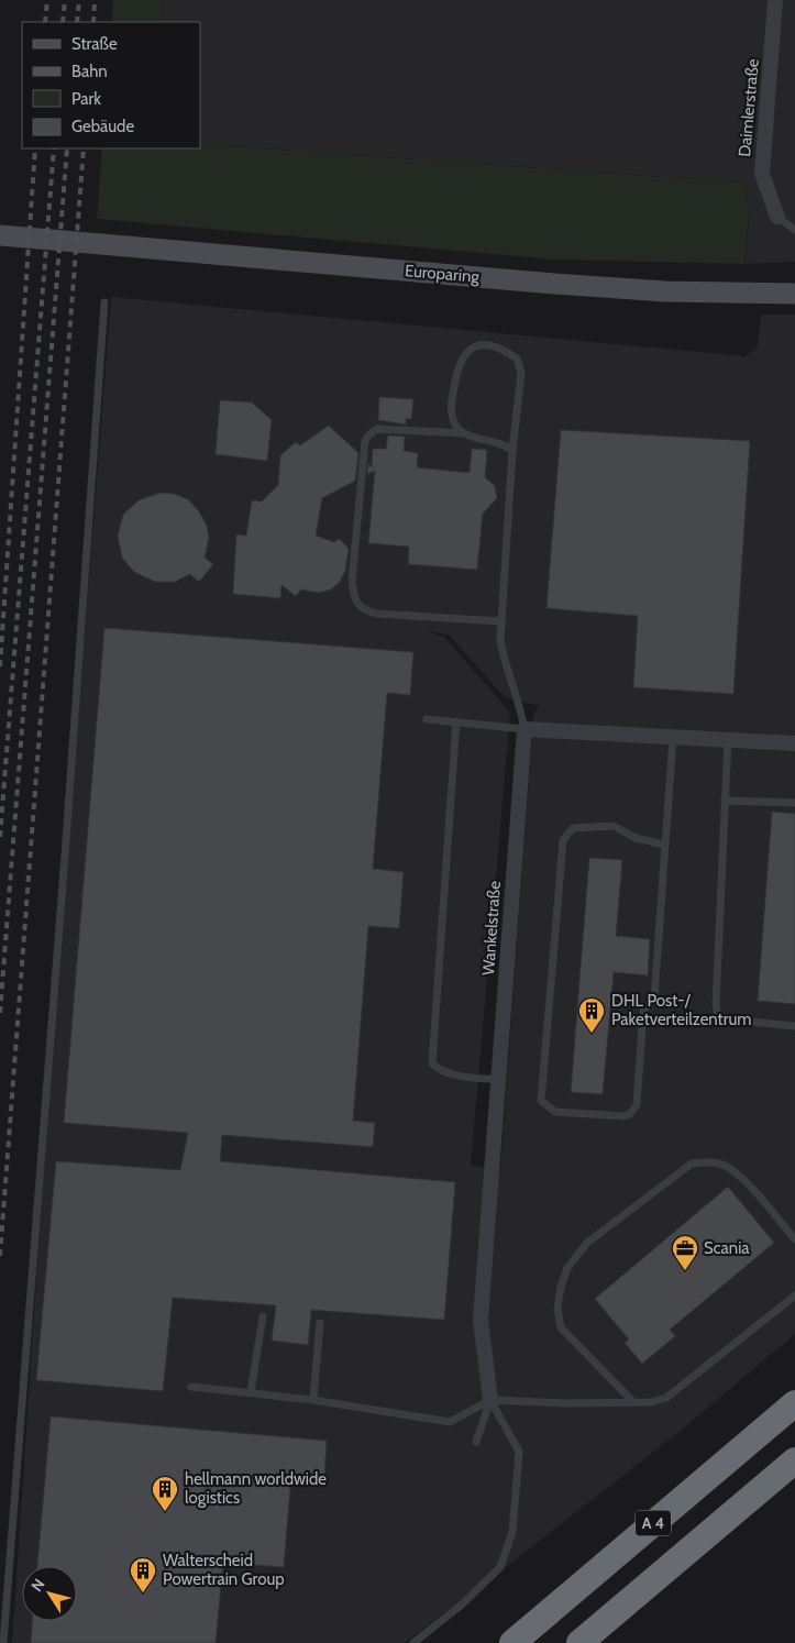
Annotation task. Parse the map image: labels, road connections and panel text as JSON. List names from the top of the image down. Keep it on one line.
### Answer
{"streets":{"highway":["A 4"],"street":["Daimlerstraße","Europaring","Wankelstraße"]},"places":{"building":["DHL Post-/ Paketverteilzentrum","hellmann worldwide logistics","Walterscheid Powertrain Group"],"office":["Scania"]},"legend":["Straße","Bahn","Park","Gebäude"],"north":"top left"}
